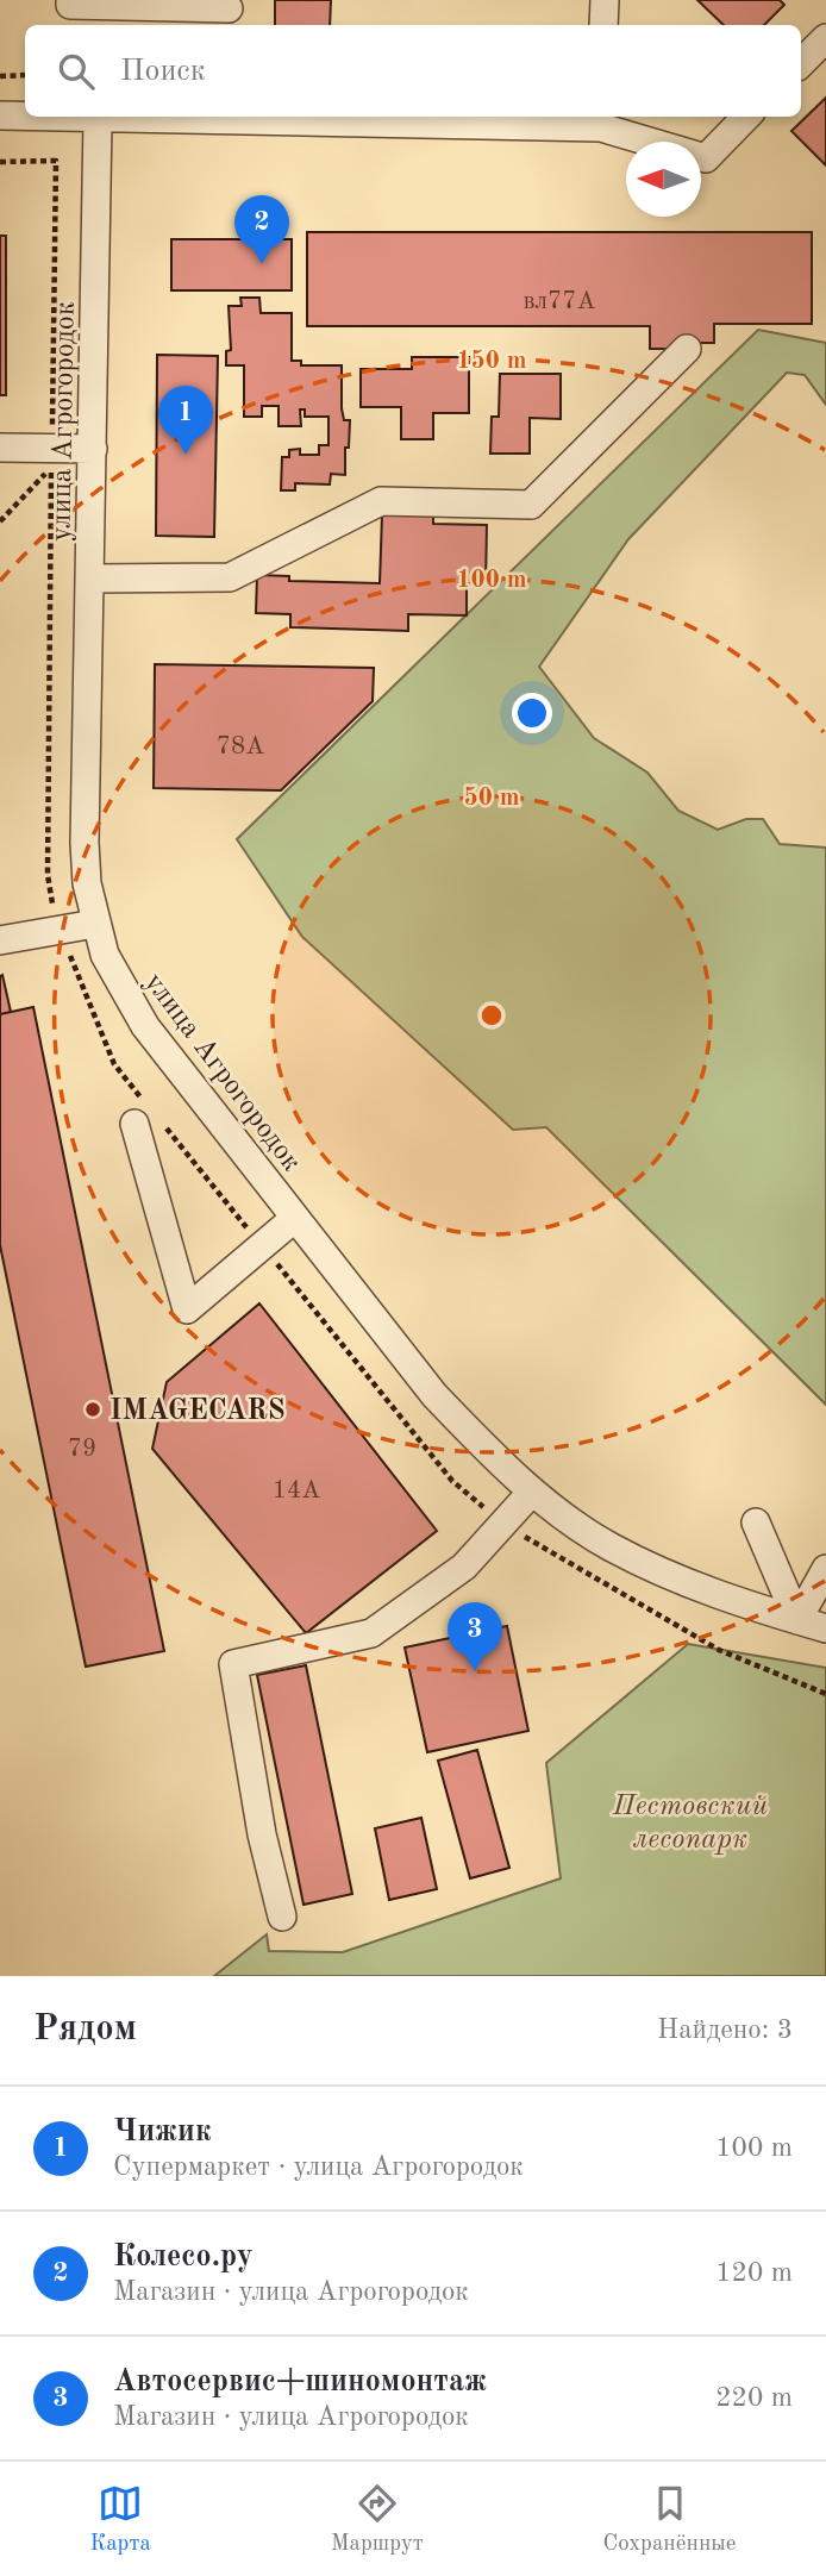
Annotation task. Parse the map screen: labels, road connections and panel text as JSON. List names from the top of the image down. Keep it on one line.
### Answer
{"streets":{"street":["улица Агрогородок"]},"parks":["Пестовский лесопарк"],"places":["IMAGECARS"],"house_numbers":["вл77А","78А","79","14А"],"north":"left","page":{"search":"Поиск","pins":["2","1","3"],"heading":["Рядом","Найдено: 3"],"list":[{"mark":"1","name":"Чижик","note":"Супермаркет · улица Агрогородок","value":"100 m"},{"mark":"2","name":"Колесо.ру","note":"Магазин · улица Агрогородок","value":"120 m"},{"mark":"3","name":"Автосервис+шиномонтаж","note":"Магазин · улица Агрогородок","value":"220 m"}],"nav":["Карта","Маршрут","Сохранённые"]},"rings":["150 m","100 m","50 m"]}
